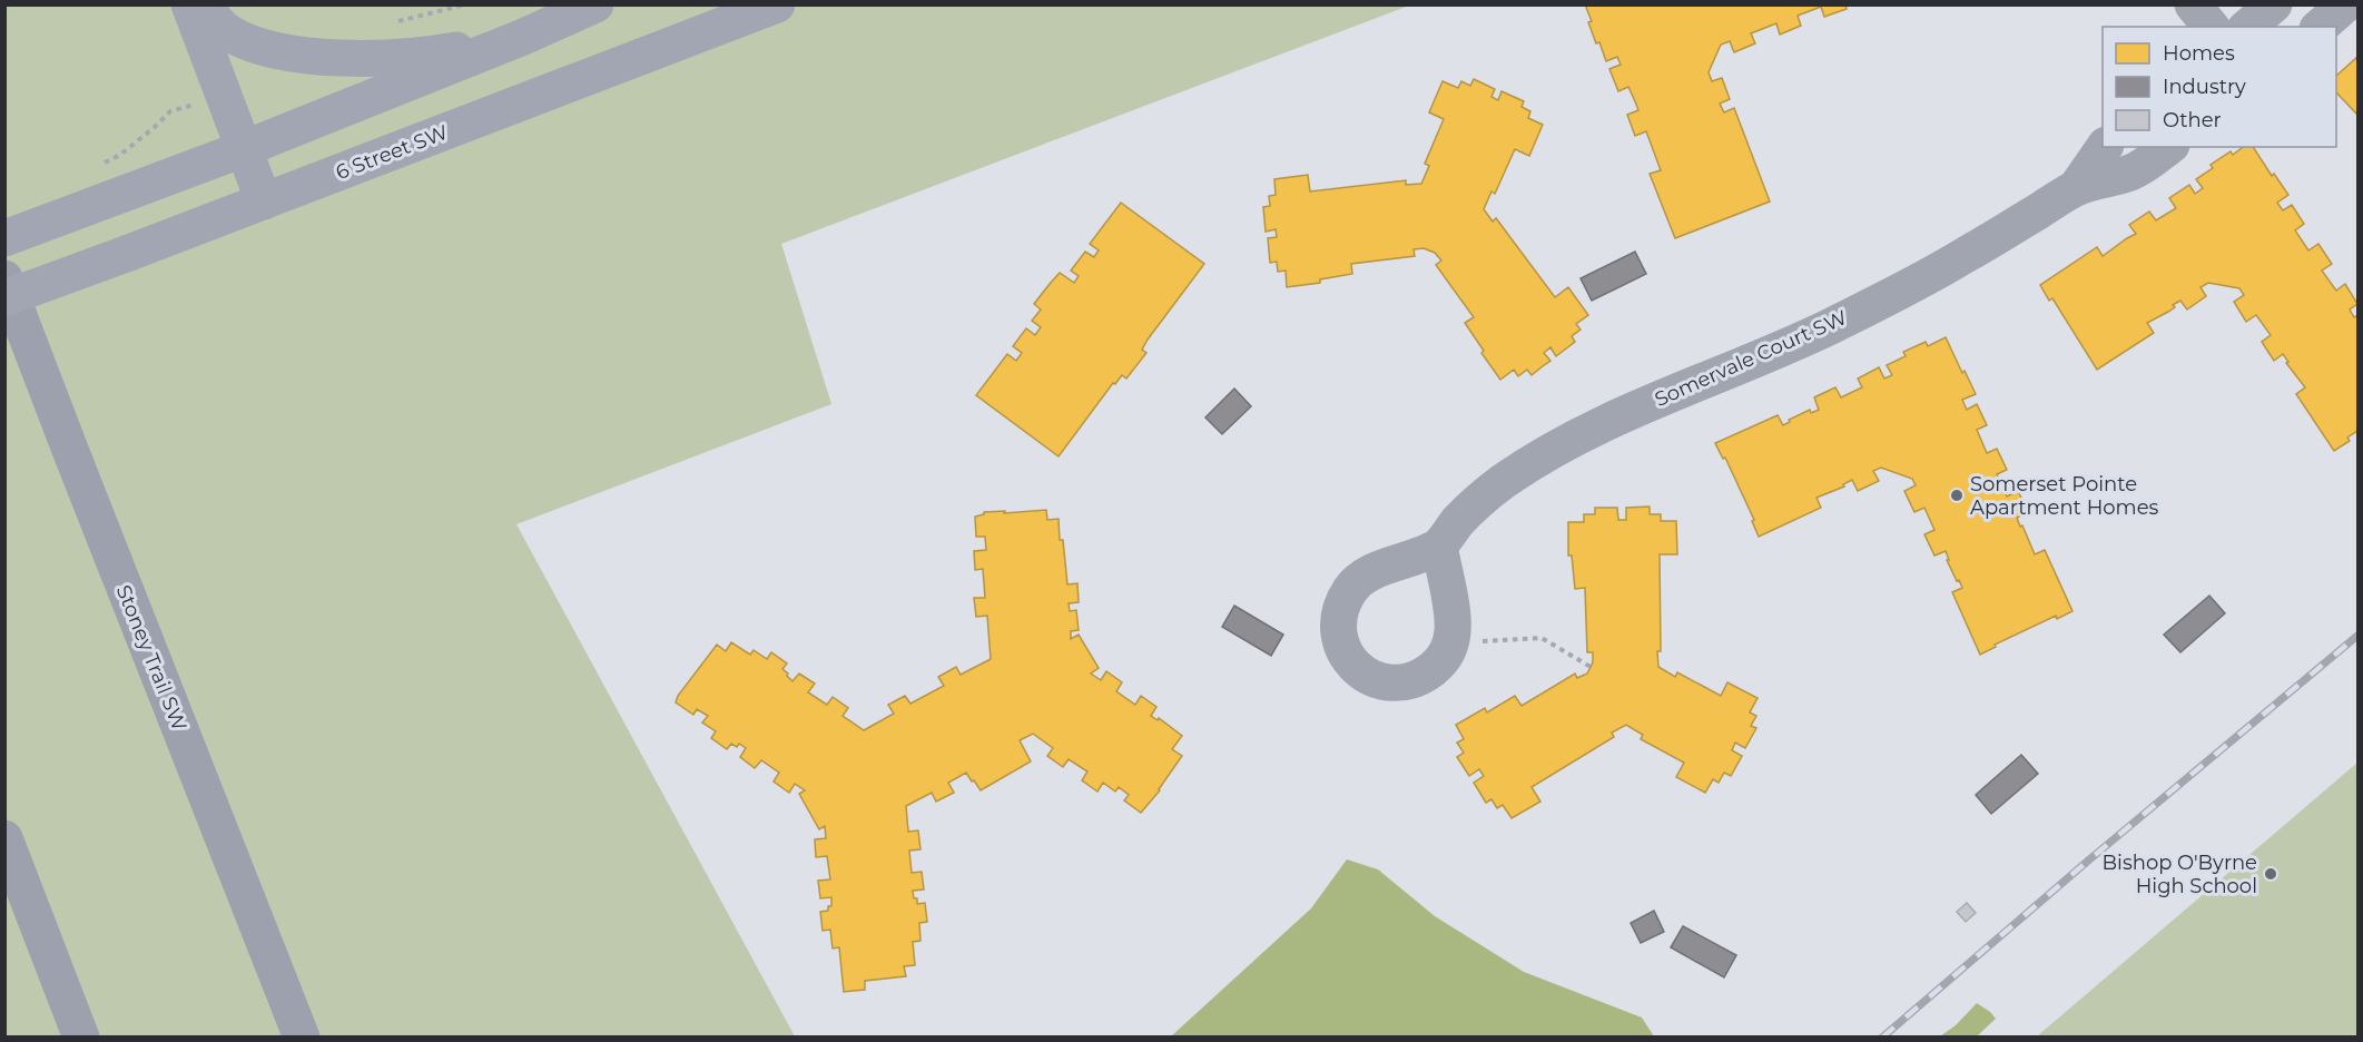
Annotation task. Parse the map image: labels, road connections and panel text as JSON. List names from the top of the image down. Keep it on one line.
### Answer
{"streets":{"highway":["Stoney Trail SW"],"main road":["6 Street SW"],"street":["Somervale Court SW"]},"places":["Somerset Pointe Apartment Homes","Bishop O'Byrne High School"],"legend":["Homes","Industry","Other"]}
